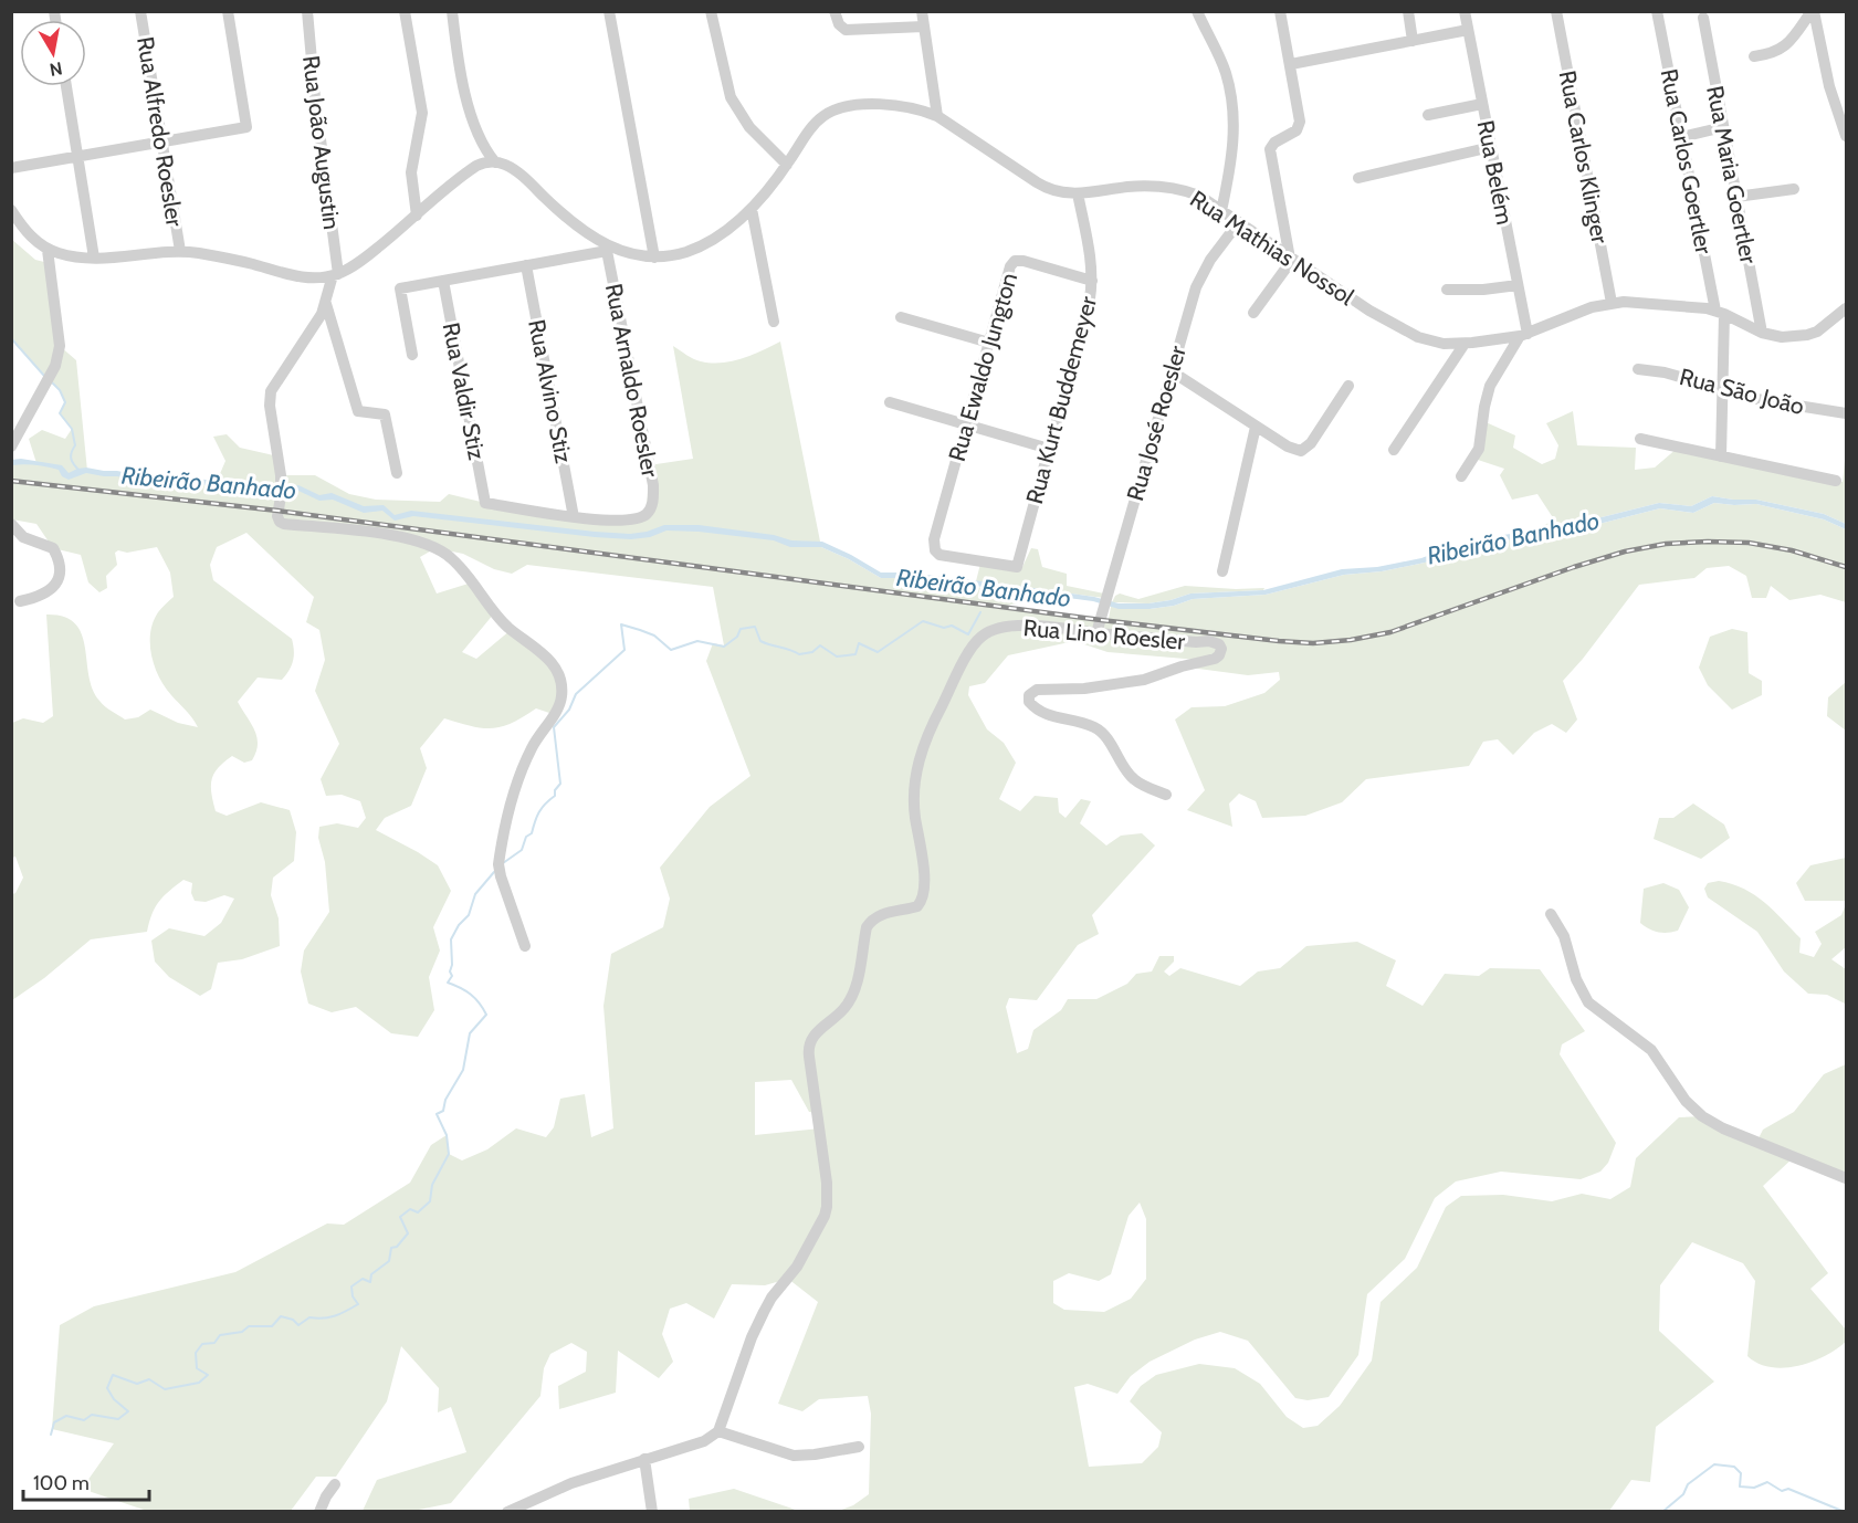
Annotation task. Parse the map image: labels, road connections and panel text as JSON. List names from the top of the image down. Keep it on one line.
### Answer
{"streets":{"street":["Rua Alfredo Roesler","Rua João Augustin","Rua Carlos Klinger","Rua Carlos Goertler","Rua Belém","Rua Maria Goertler","Rua Mathias Nossol","Rua Ewaldo Jungton","Rua Arnaldo Roesler","Rua Valdir Stiz","Rua Alvino Stiz","Rua São João","Rua Kurt Buddemeyer","Rua José Roesler","Rua Lino Roesler"]},"crossings":[["Rua Carlos Klinger","Rua Mathias Nossol"],["Rua Carlos Goertler","Rua Mathias Nossol"],["Rua Carlos Goertler","Rua São João"],["Rua Belém","Rua Mathias Nossol"],["Rua Maria Goertler","Rua Mathias Nossol"],["Rua Mathias Nossol","Rua Arnaldo Roesler"],["Rua Mathias Nossol","Rua Kurt Buddemeyer"],["Rua Mathias Nossol","Rua José Roesler"],["Rua Ewaldo Jungton","Rua Kurt Buddemeyer"],["Rua Arnaldo Roesler","Rua Valdir Stiz"],["Rua Arnaldo Roesler","Rua Alvino Stiz"],["Rua Valdir Stiz","Rua Alvino Stiz"],["Rua José Roesler","Rua Lino Roesler"]],"water":["Ribeirão Banhado"],"scale_bar":"100 m","north":"bottom"}
